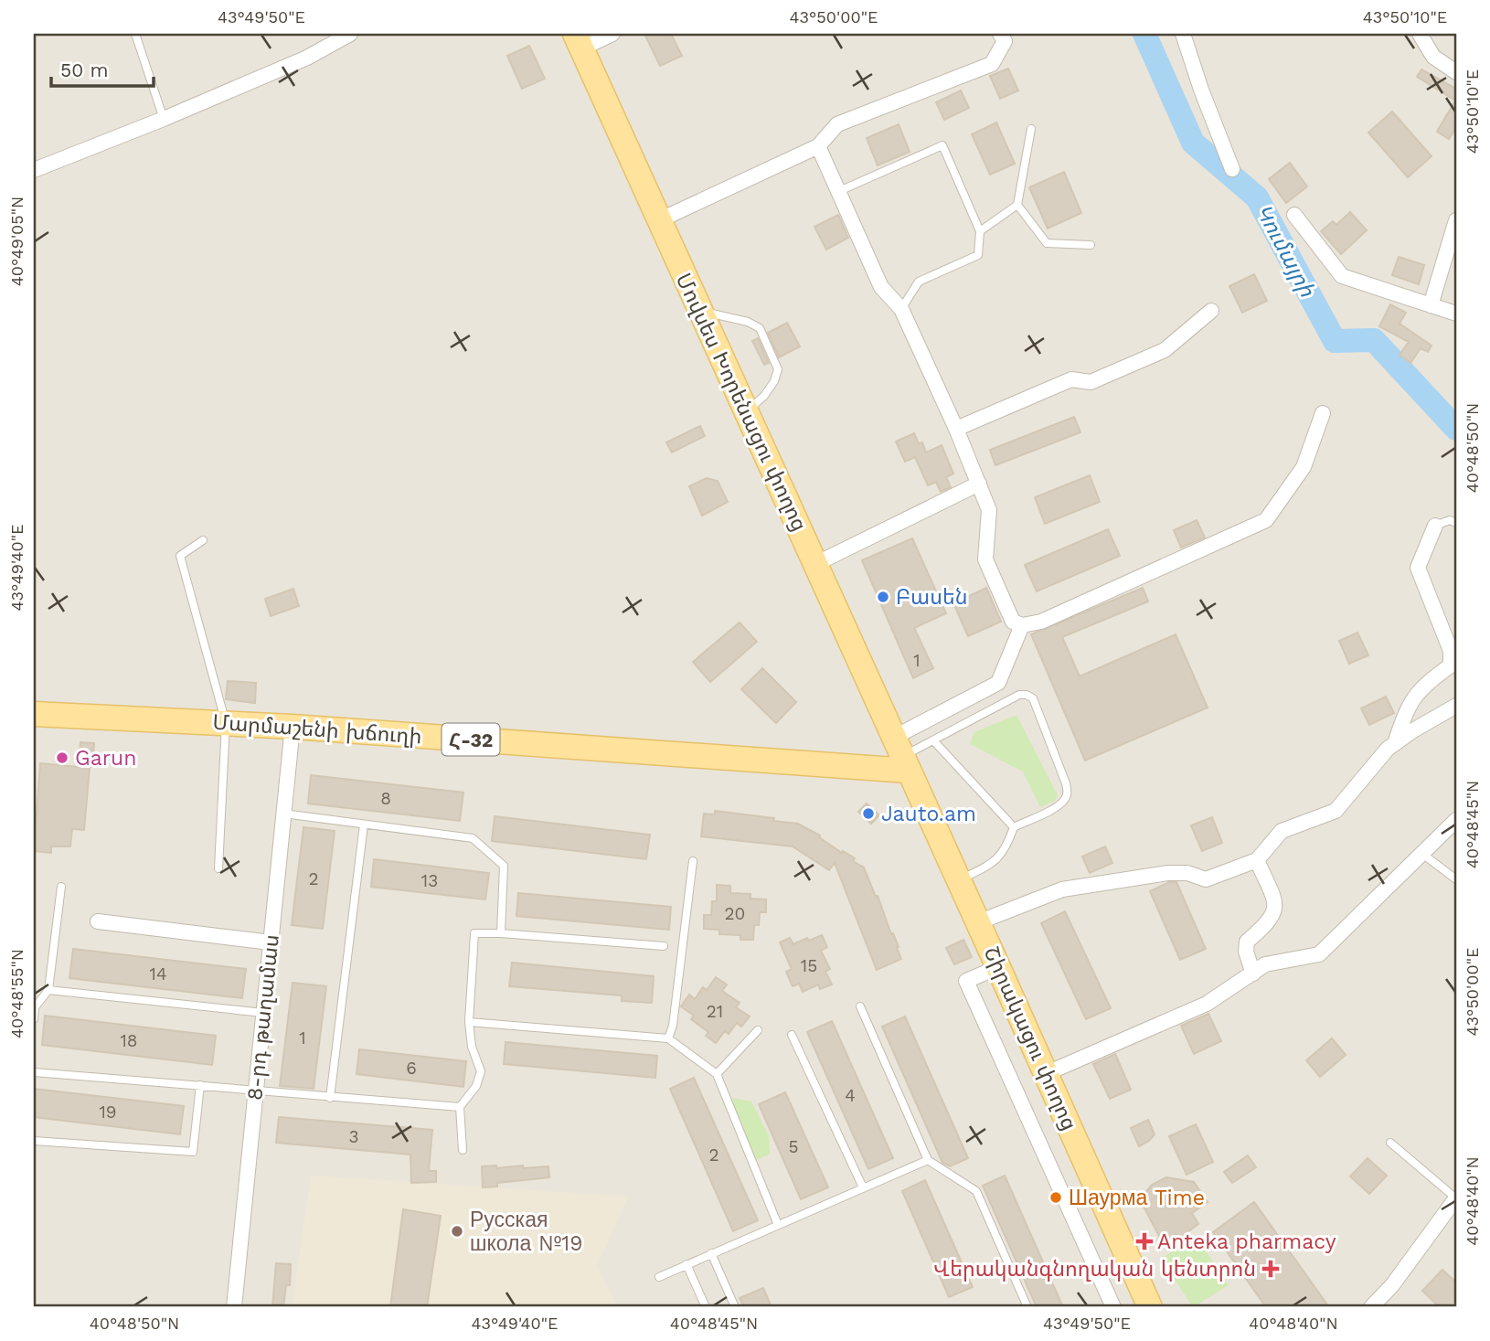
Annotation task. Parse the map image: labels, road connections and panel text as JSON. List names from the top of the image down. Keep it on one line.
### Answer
{"streets":{"main road":["Մովսես Խորենացու փողոց","Մարմաշենի խճուղի","Հ-32","Շիրակացու փողոց"],"street":["8-րդ թաղամաս"]},"crossings":[["Մովսես Խորենացու փողոց","Մարմաշենի խճուղի"],["Մովսես Խորենացու փողոց","Շիրակացու փողոց"],["Մարմաշենի խճուղի","8-րդ թաղամաս"],["Մարմաշենի խճուղի","Շիրակացու փողոց"]],"water":["Կումայրի"],"places":{"other":["Բասեն","Garun","Jauto.am","Шаурма Time","Русская школа №19"],"health":["Anteka pharmacy","Վերականգնողական կենտրոն"]},"house_numbers":["1","8","2","13","20","15","14","21","1","18","6","4","19","3","5","2"],"scale_bar":"50 m","coordinates":["43°49'50\"E","43°50'00\"E","43°50'10\"E","40°49'05\"N","40°48'50\"N","43°49'40\"E","40°48'45\"N","40°48'55\"N","40°48'40\"N"]}
